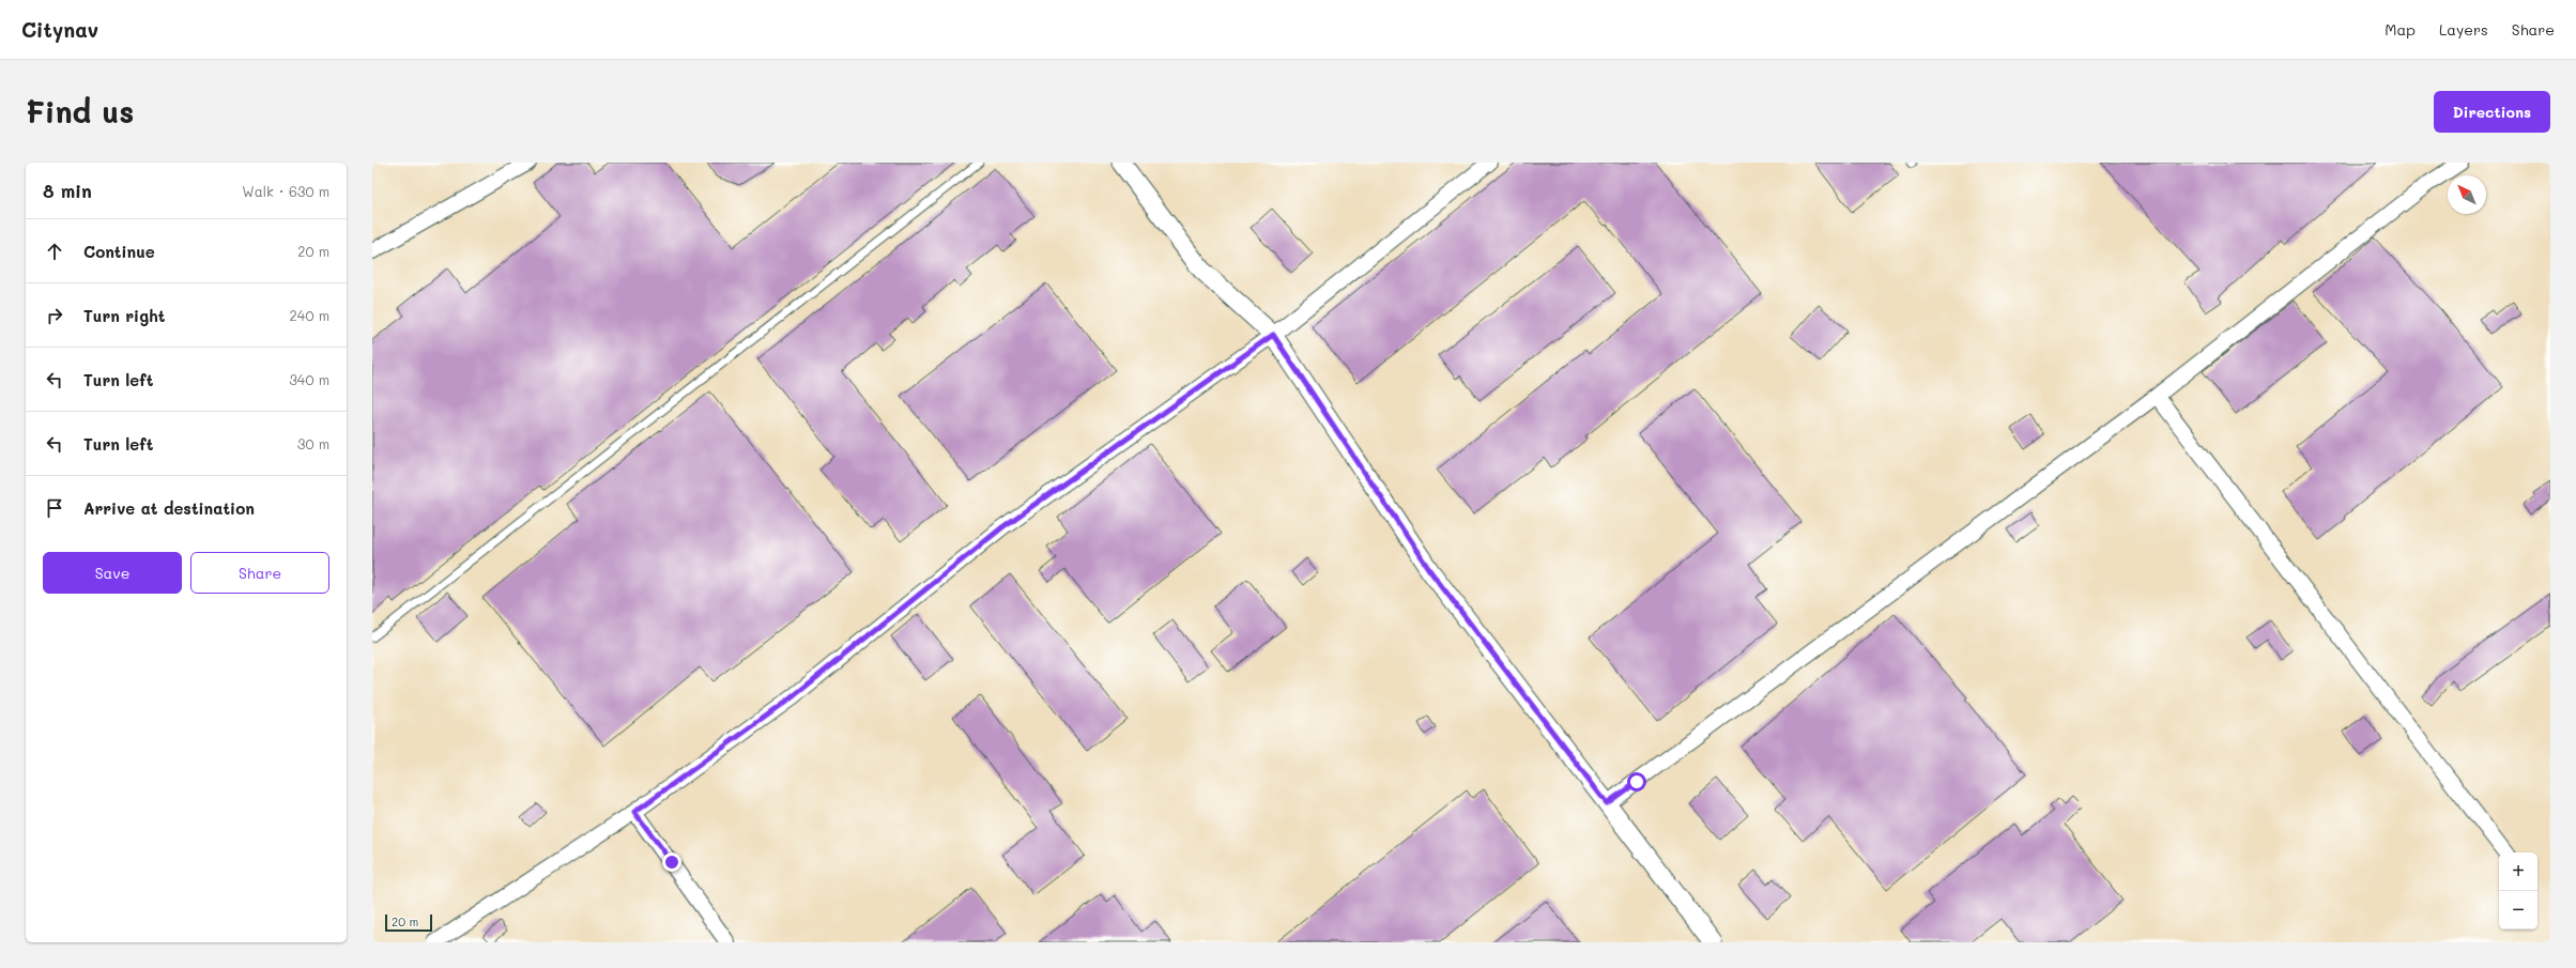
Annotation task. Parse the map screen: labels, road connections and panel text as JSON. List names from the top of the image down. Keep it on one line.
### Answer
{"scale_bar":"20 m","north":"top left","page":{"header":"Citynav","nav":["Map","Layers","Share"],"buttons":["Directions",["Save","Share"]],"title":"Find us","heading":["8 min","Walk · 630 m"],"list":[["Continue","20 m"],["Turn right","240 m"],["Turn left","340 m"],["Turn left","30 m"],"Arrive at destination"],"map_buttons":["+","−"],"scale":"20 m"}}
